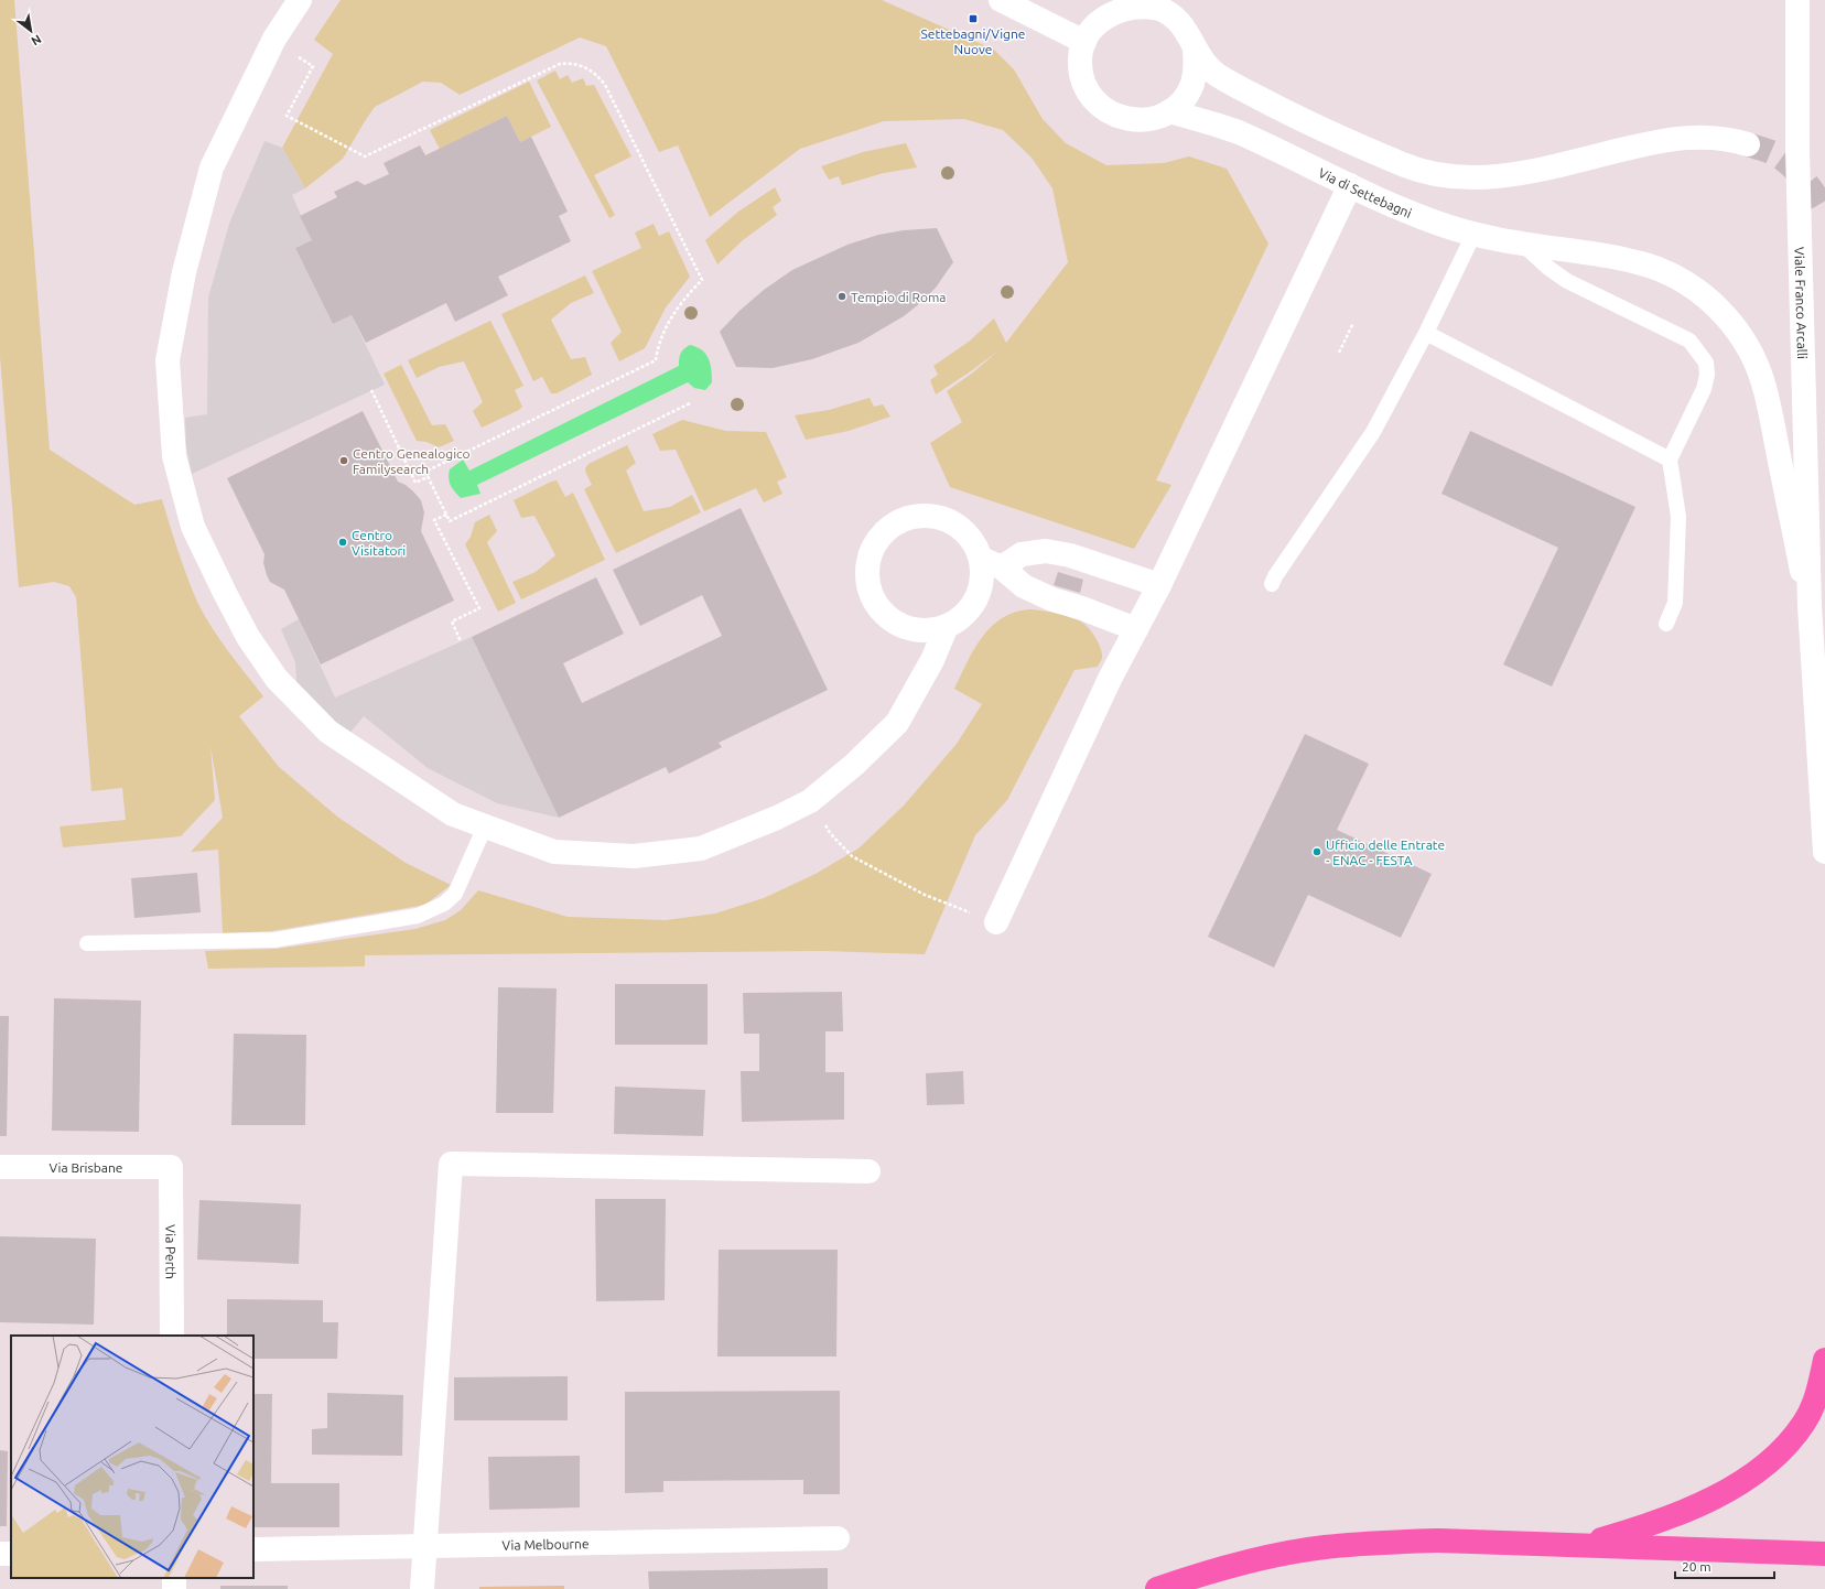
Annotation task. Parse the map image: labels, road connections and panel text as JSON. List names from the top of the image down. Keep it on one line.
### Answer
{"streets":{"street":["Via di Settebagni","Viale Franco Arcalli","Via Brisbane","Via Perth","Via Melbourne"]},"crossings":[["Via di Settebagni","Viale Franco Arcalli"],["Via Brisbane","Via Perth"]],"places":{"transit":["Settebagni/Vigne Nuove"],"other":["Tempio di Roma","Centro Genealogico Familysearch","Centro Visitatori","Ufficio delle Entrate - ENAC - FESTA"]},"scale_bar":"20 m","north":"bottom right"}
